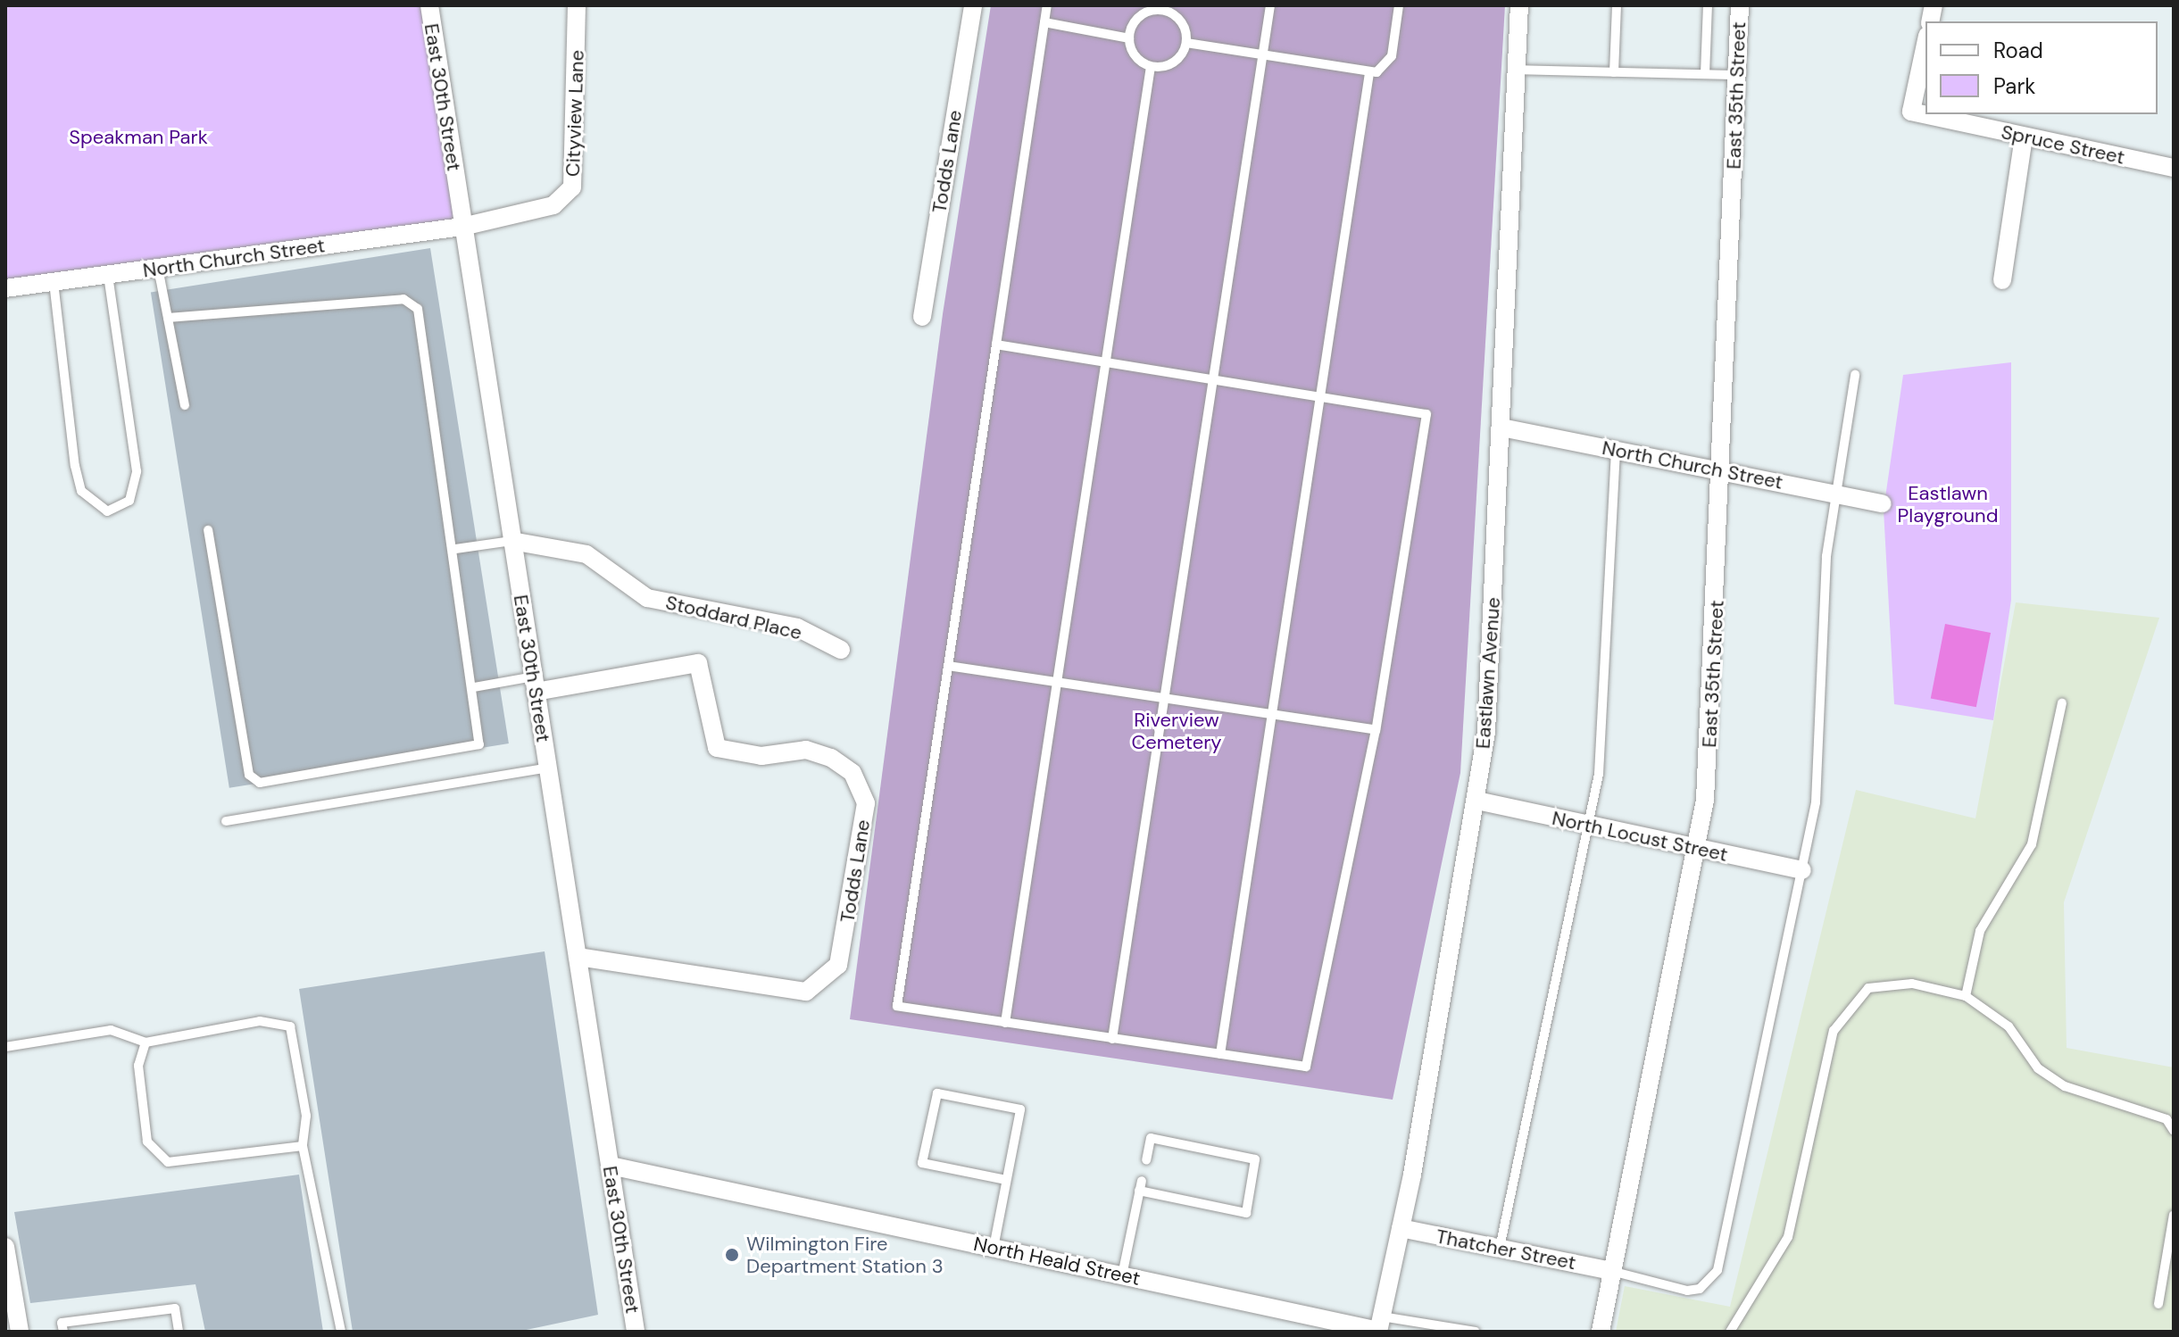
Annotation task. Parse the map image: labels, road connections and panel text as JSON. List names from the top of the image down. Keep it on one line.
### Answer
{"streets":{"street":["East 35th Street","East 30th Street","Cityview Lane","Spruce Street","Todds Lane","North Church Street","Stoddard Place","Eastlawn Avenue","North Locust Street","Thatcher Street","North Heald Street"]},"crossings":[["East 35th Street","North Church Street"],["East 35th Street","North Locust Street"],["East 35th Street","Thatcher Street"],["East 30th Street","Cityview Lane"],["East 30th Street","Todds Lane"],["East 30th Street","North Church Street"],["East 30th Street","Stoddard Place"],["East 30th Street","North Heald Street"],["Cityview Lane","North Church Street"],["North Church Street","Eastlawn Avenue"],["Eastlawn Avenue","North Locust Street"],["Eastlawn Avenue","Thatcher Street"],["Eastlawn Avenue","North Heald Street"]],"parks":["Speakman Park","Eastlawn Playground","Riverview Cemetery"],"places":["Wilmington Fire Department Station 3"],"legend":["Road","Park"]}
